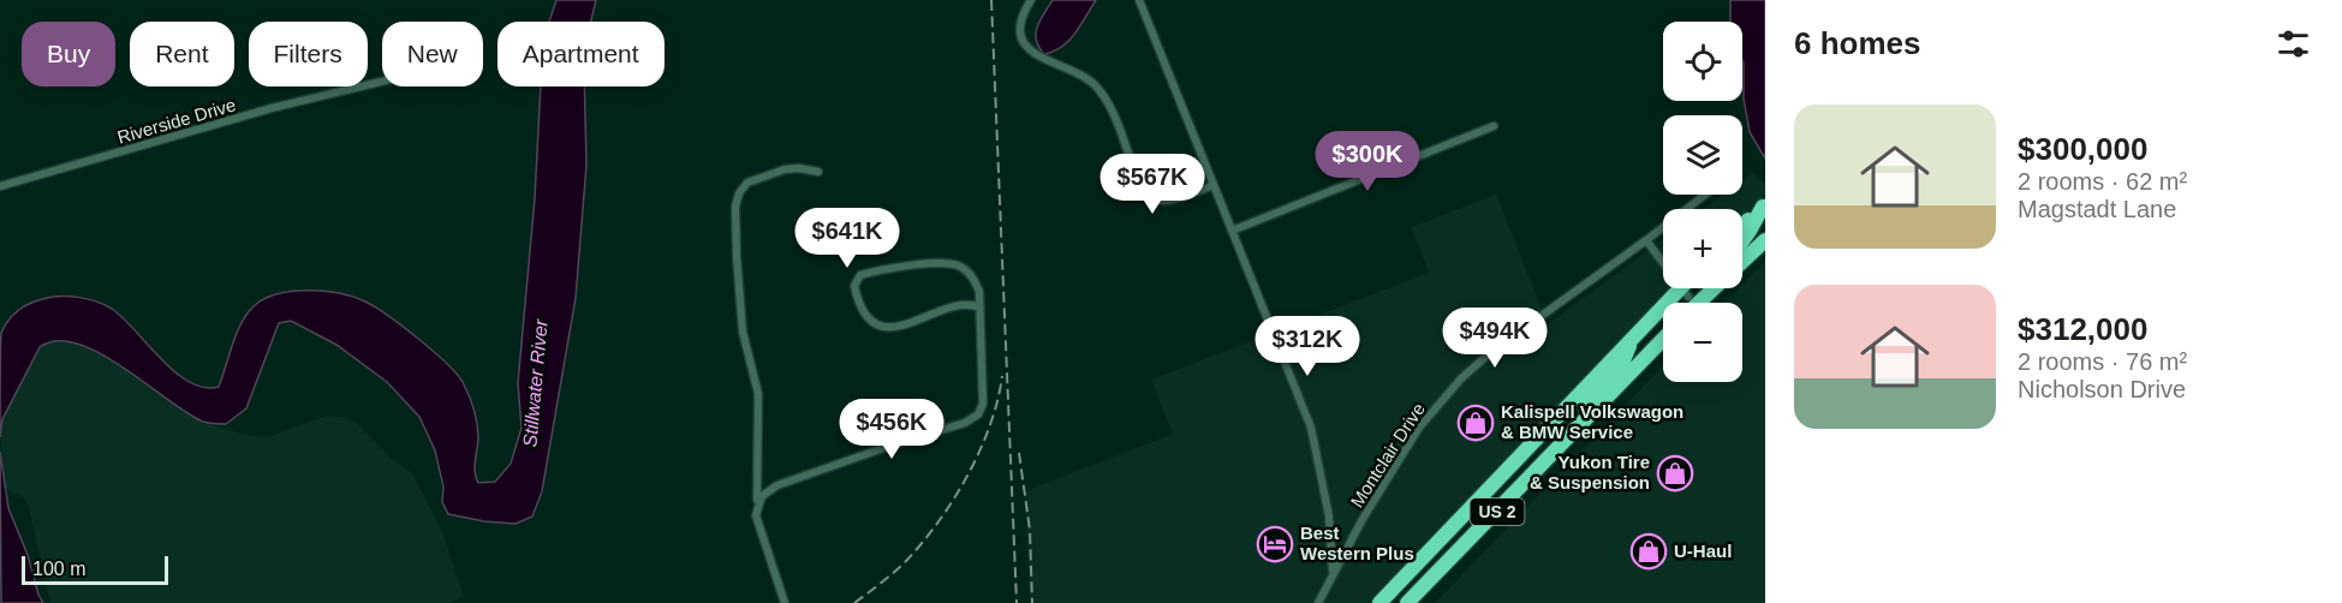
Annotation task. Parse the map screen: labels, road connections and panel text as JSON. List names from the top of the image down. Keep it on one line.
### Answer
{"streets":{"highway":["US 2"],"street":["Riverside Drive","Montclair Drive"]},"water":["Stillwater River"],"places":{"shop":["Kalispell Volkswagon & BMW Service","Yukon Tire & Suspension","U-Haul"],"hotel":["Best Western Plus"]},"scale_bar":"100 m","page":{"heading":"6 homes","map_buttons":["+","−"],"chip":["Buy","Rent","Filters","New","Apartment"],"list":[{"name":"$300,000","note":"2 rooms · 62 m² · Magstadt Lane"},{"name":"$312,000","note":"2 rooms · 76 m² · Nicholson Drive"}],"price":["$300K","$567K","$641K","$494K","$312K","$456K"],"scale":"100 m"}}
